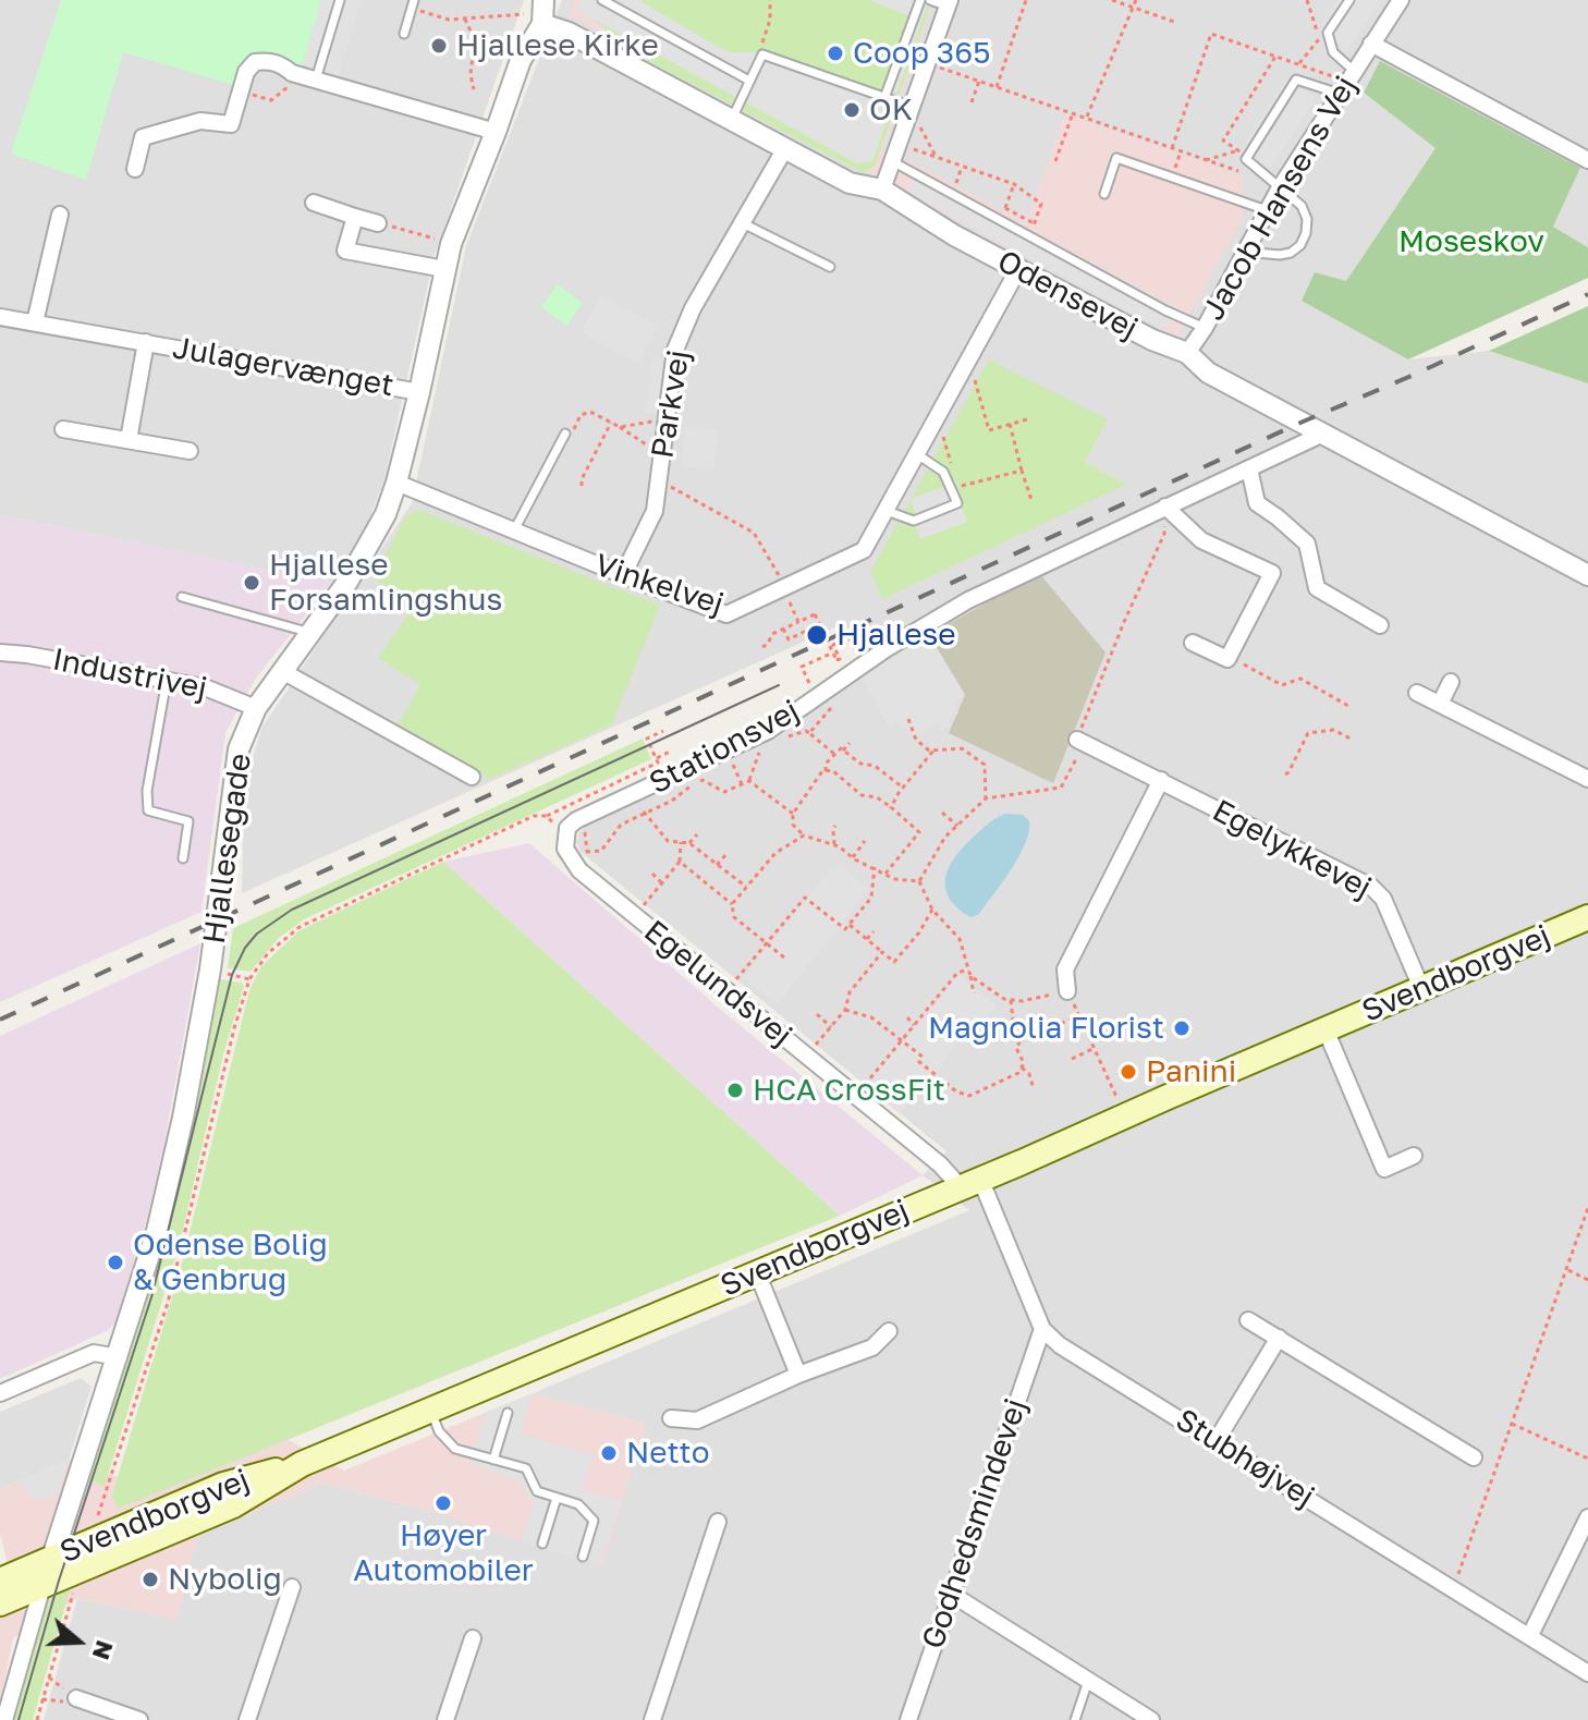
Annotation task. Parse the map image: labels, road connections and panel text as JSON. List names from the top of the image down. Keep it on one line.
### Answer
{"streets":{"main road":["Svendborgvej"],"street":["Jacob Hansens Vej","Odensevej","Julagervænget","Parkvej","Vinkelvej","Industrivej","Stationsvej","Hjallesegade","Egelykkevej","Egelundsvej","Stubhøjvej","Godhedsmindevej"]},"crossings":[["Jacob Hansens Vej","Odensevej"],["Odensevej","Parkvej"],["Odensevej","Vinkelvej"],["Odensevej","Stationsvej"],["Odensevej","Hjallesegade"],["Julagervænget","Hjallesegade"],["Parkvej","Vinkelvej"],["Vinkelvej","Hjallesegade"],["Industrivej","Hjallesegade"],["Stationsvej","Egelundsvej"],["Hjallesegade","Svendborgvej"],["Egelykkevej","Svendborgvej"],["Svendborgvej","Egelundsvej"],["Svendborgvej","Stubhøjvej"],["Egelundsvej","Stubhøjvej"],["Stubhøjvej","Godhedsmindevej"]],"parks":["Moseskov"],"places":["Hjallese Kirke","Coop 365","OK","Hjallese Forsamlingshus","Hjallese","Magnolia Florist","Panini","HCA CrossFit","Odense Bolig & Genbrug","Netto","Høyer Automobiler","Nybolig"],"north":"right"}
